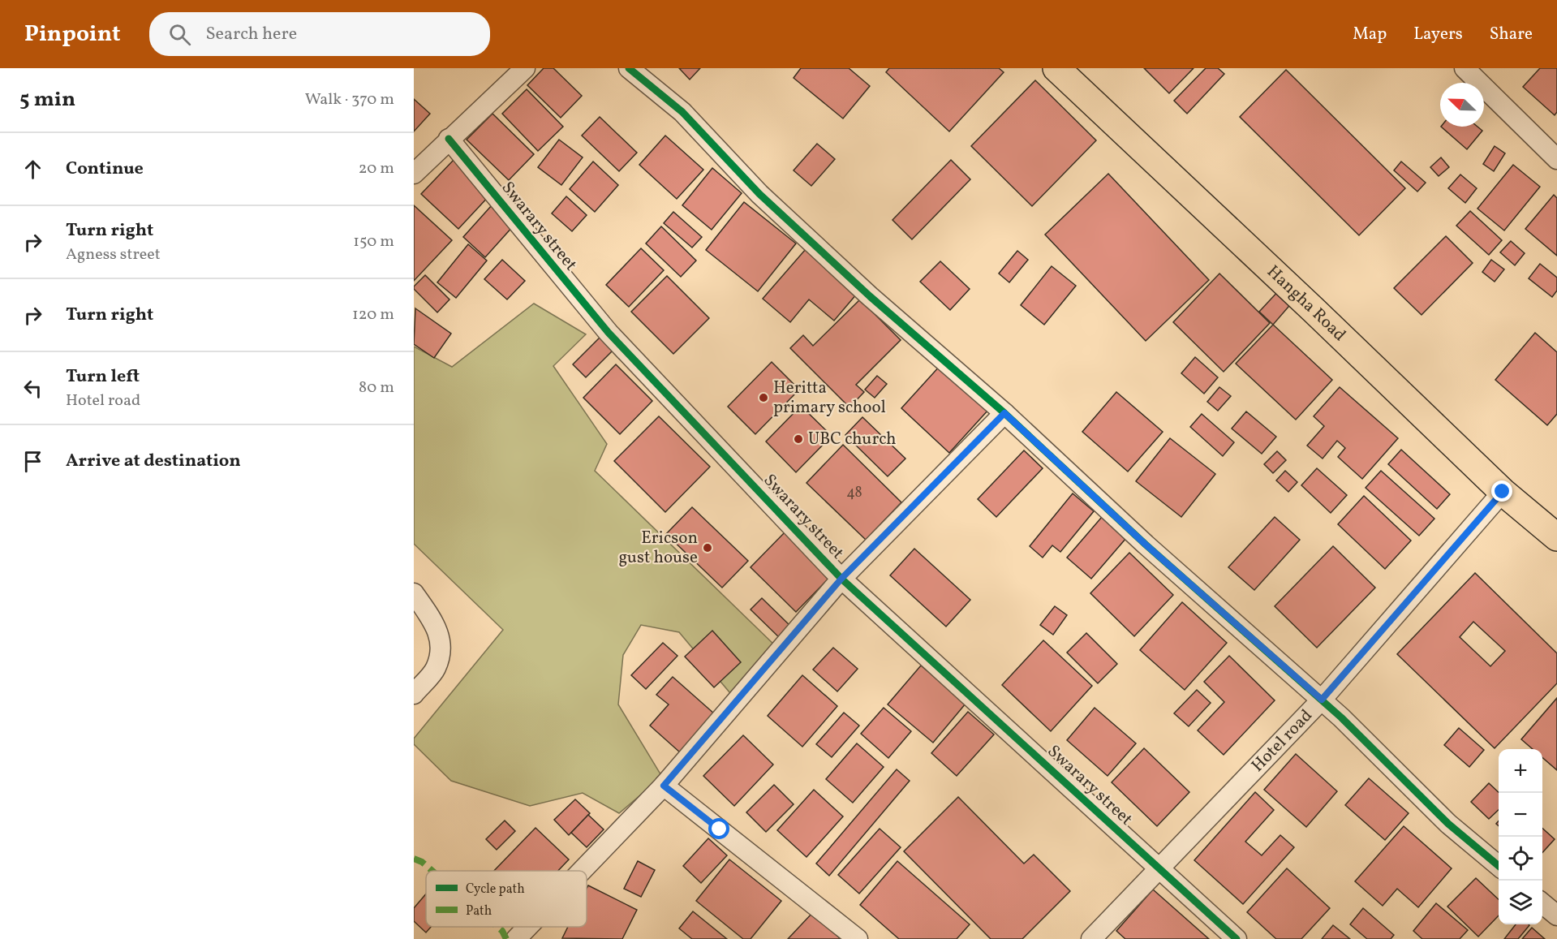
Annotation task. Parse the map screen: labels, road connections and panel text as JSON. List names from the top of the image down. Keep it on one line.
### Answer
{"streets":{"highway":["Hangha Road"],"street":["Swarary street","Hotel road"]},"crossings":[["Swarary street","Hotel road"],["Hangha Road","Hotel road"]],"places":["Heritta primary school","UBC church","Ericson gust house"],"house_numbers":["48"],"legend":["Cycle path","Path"],"north":"top left","page":{"header":"Pinpoint","search":"Search here","nav":["Map","Layers","Share"],"heading":["5 min","Walk · 370 m"],"list":[["Continue","20 m"],["Turn right","Agness street","150 m"],["Turn right","120 m"],["Turn left","Hotel road","80 m"],"Arrive at destination"],"map_buttons":["+","−"]}}
